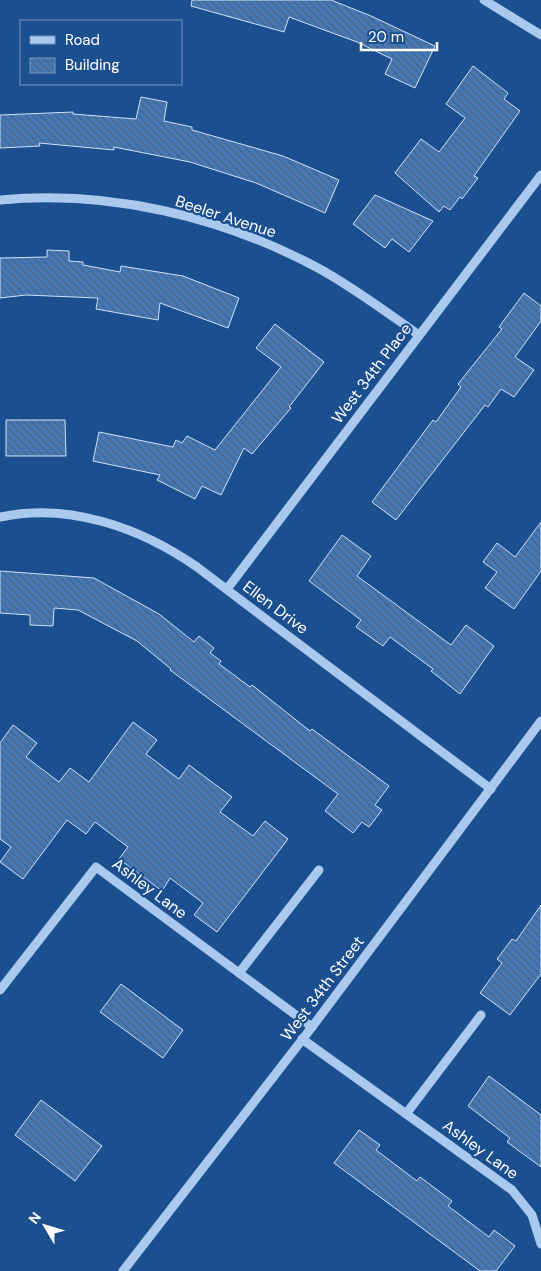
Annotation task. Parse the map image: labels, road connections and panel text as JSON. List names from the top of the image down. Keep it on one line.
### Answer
{"streets":{"street":["Beeler Avenue","West 34th Place","Ellen Drive","Ashley Lane","West 34th Street"]},"crossings":[["Beeler Avenue","West 34th Place"],["West 34th Place","Ellen Drive"],["Ellen Drive","West 34th Street"],["Ashley Lane","West 34th Street"]],"legend":["Road","Building"],"scale_bar":"20 m","north":"top left"}
